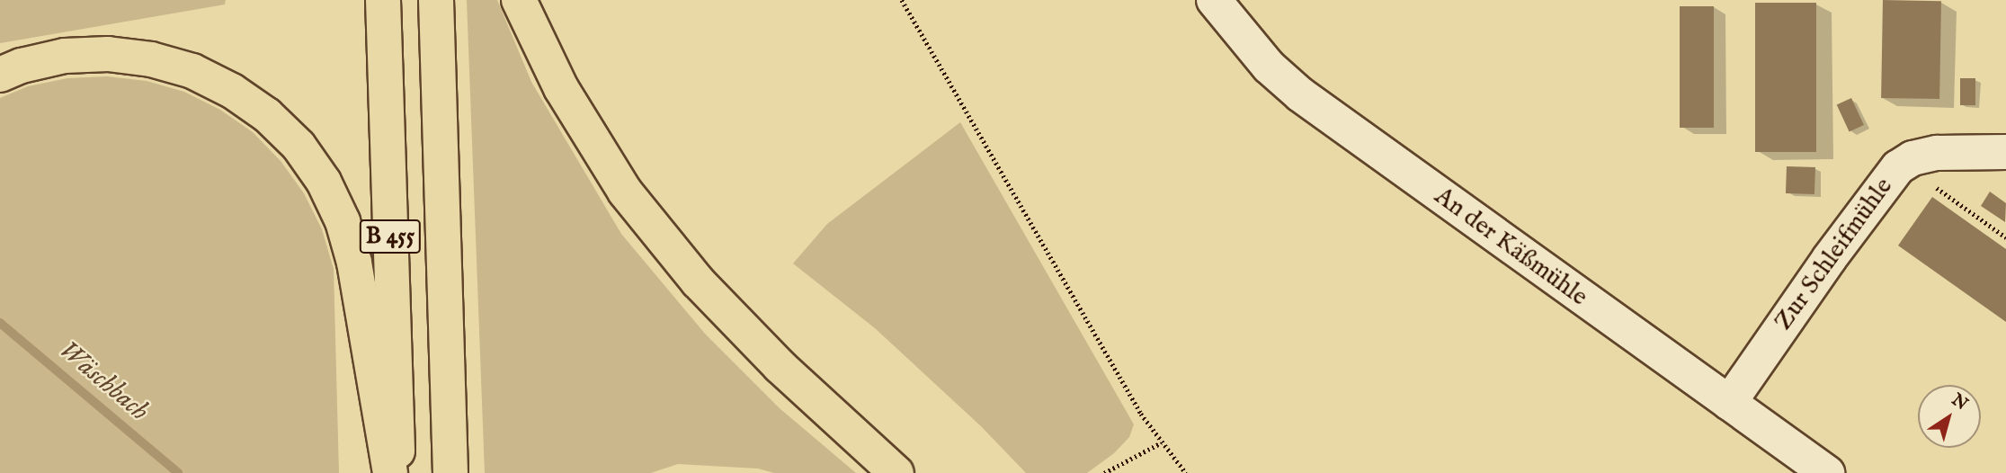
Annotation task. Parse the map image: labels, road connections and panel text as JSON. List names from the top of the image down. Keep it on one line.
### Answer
{"streets":{"highway":["B 455"],"street":["An der Käßmühle","Zur Schleifmühle"]},"crossings":[["An der Käßmühle","Zur Schleifmühle"]],"water":["Wäschbach"],"north":"top right"}
